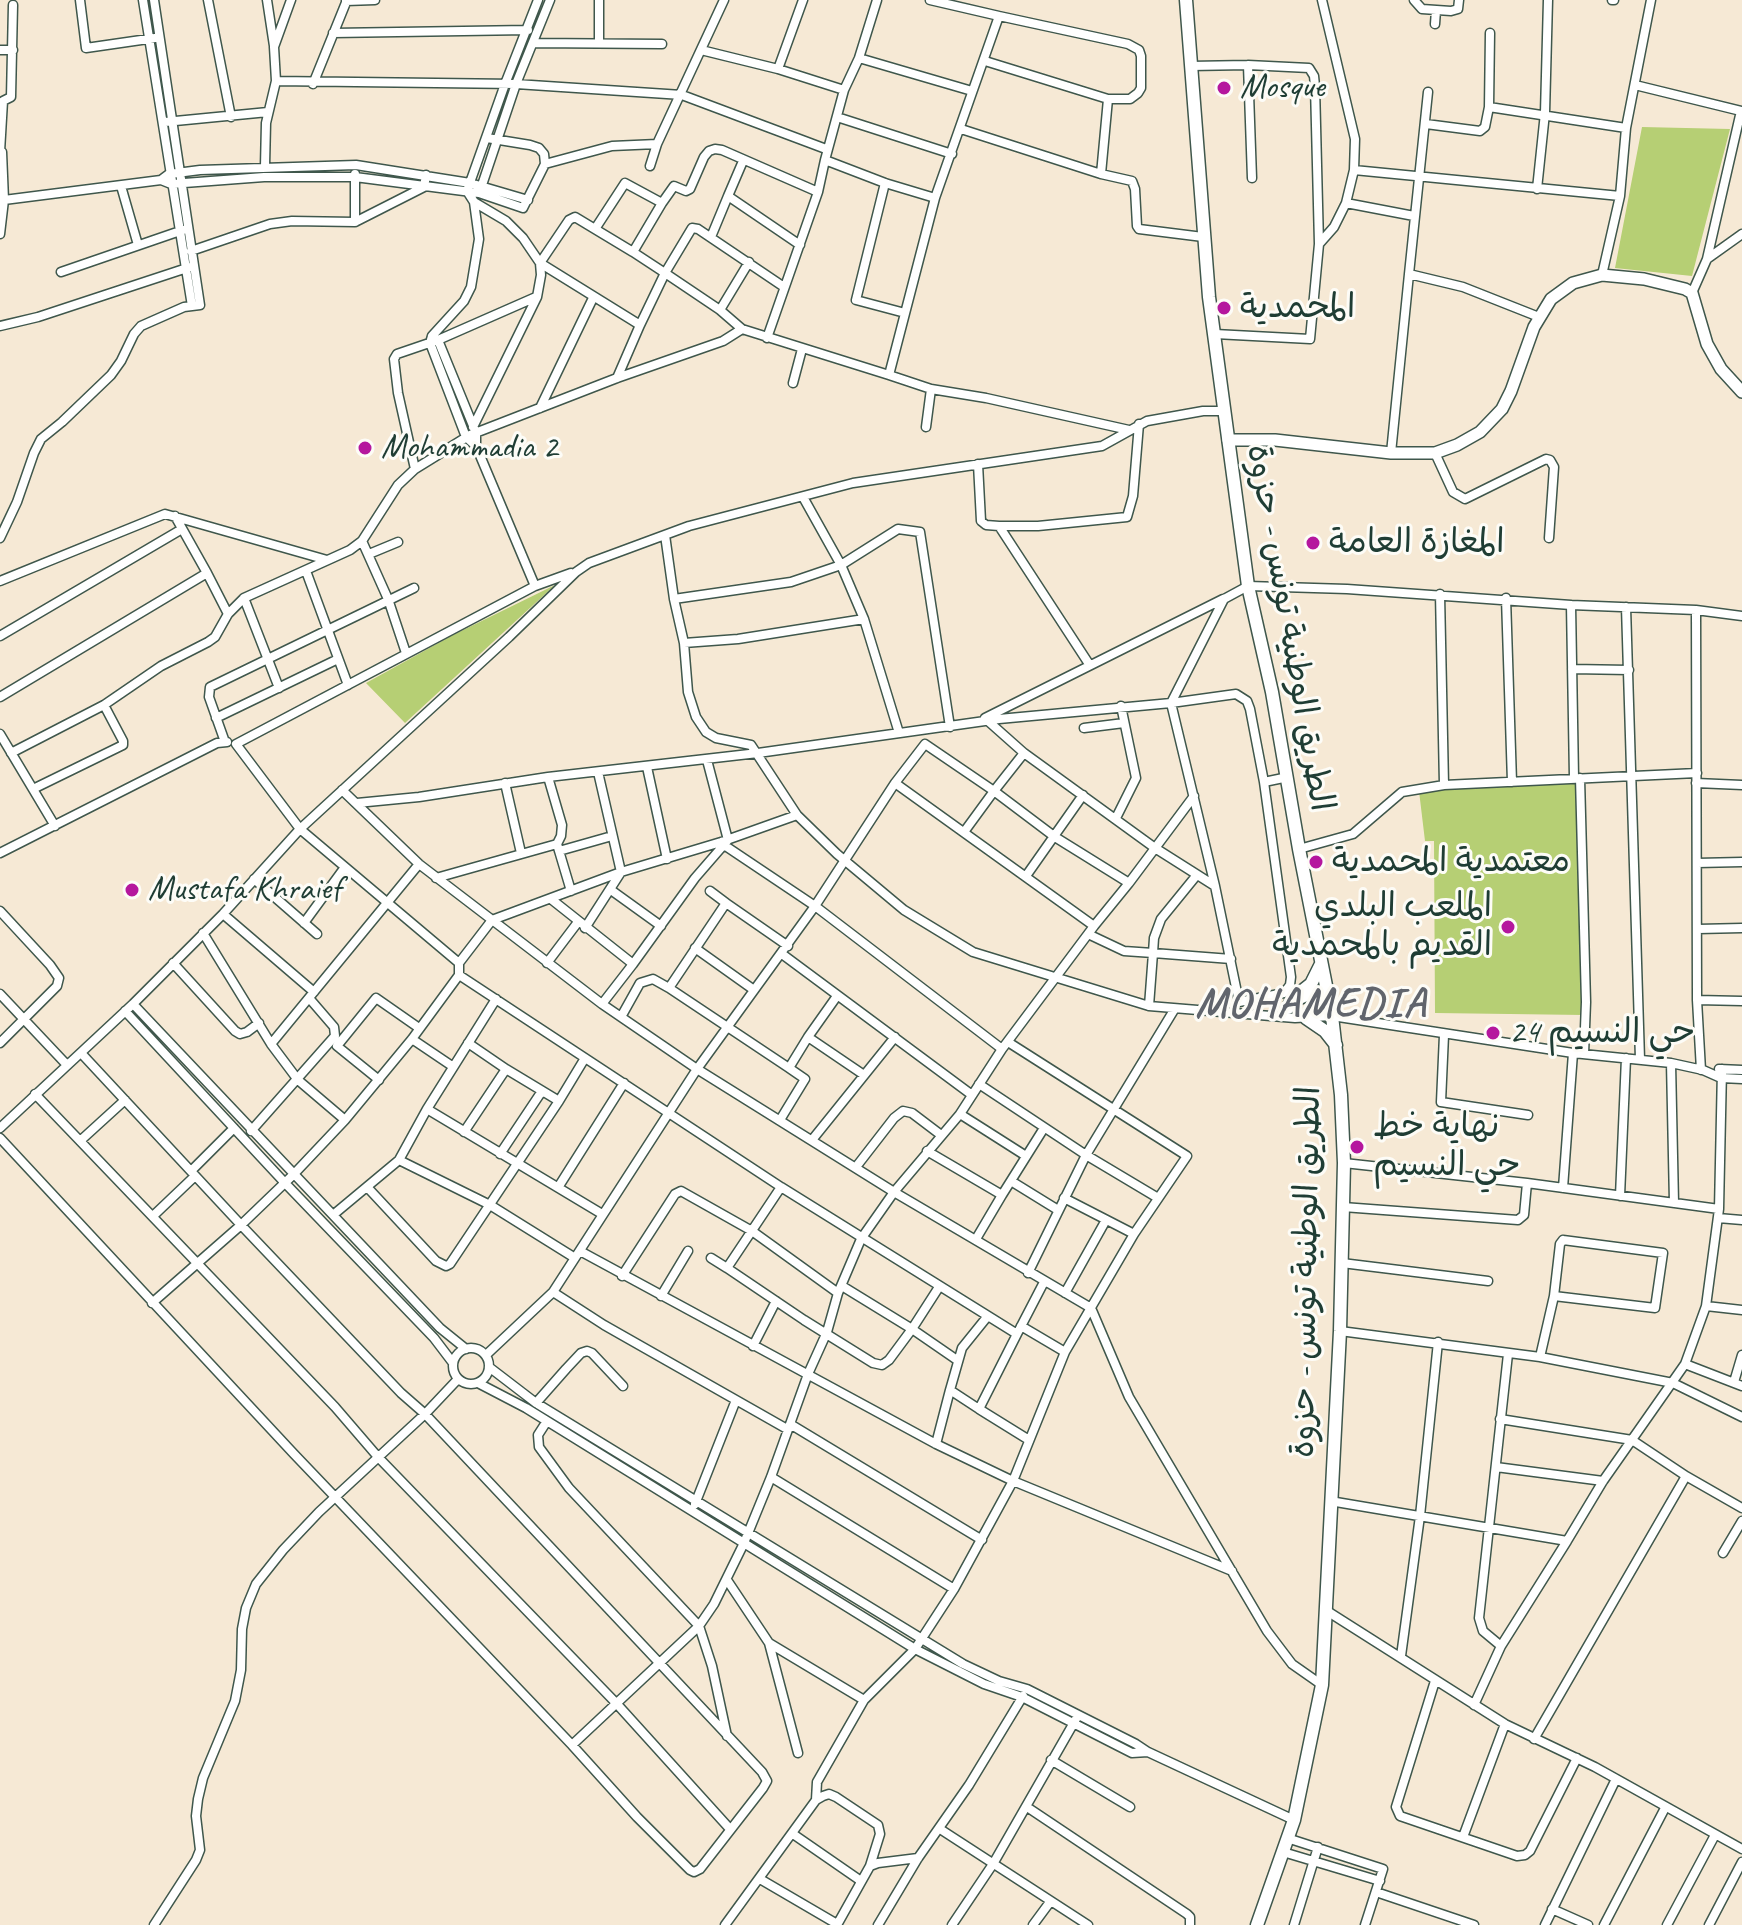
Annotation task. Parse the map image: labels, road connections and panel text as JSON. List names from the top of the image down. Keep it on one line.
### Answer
{"streets":{"main road":["الطريق الوطنية تونس - حزوة"]},"districts":["MOHAMEDIA"],"places":["Mosque","المحمدية","Mohammadia 2","المغازة العامة","معتمدية المحمدية","Mustafa Khraief","الملعب البلدي القديم بالمحمدية","حي النسيم 24","نهاية خط حي النسيم"]}
